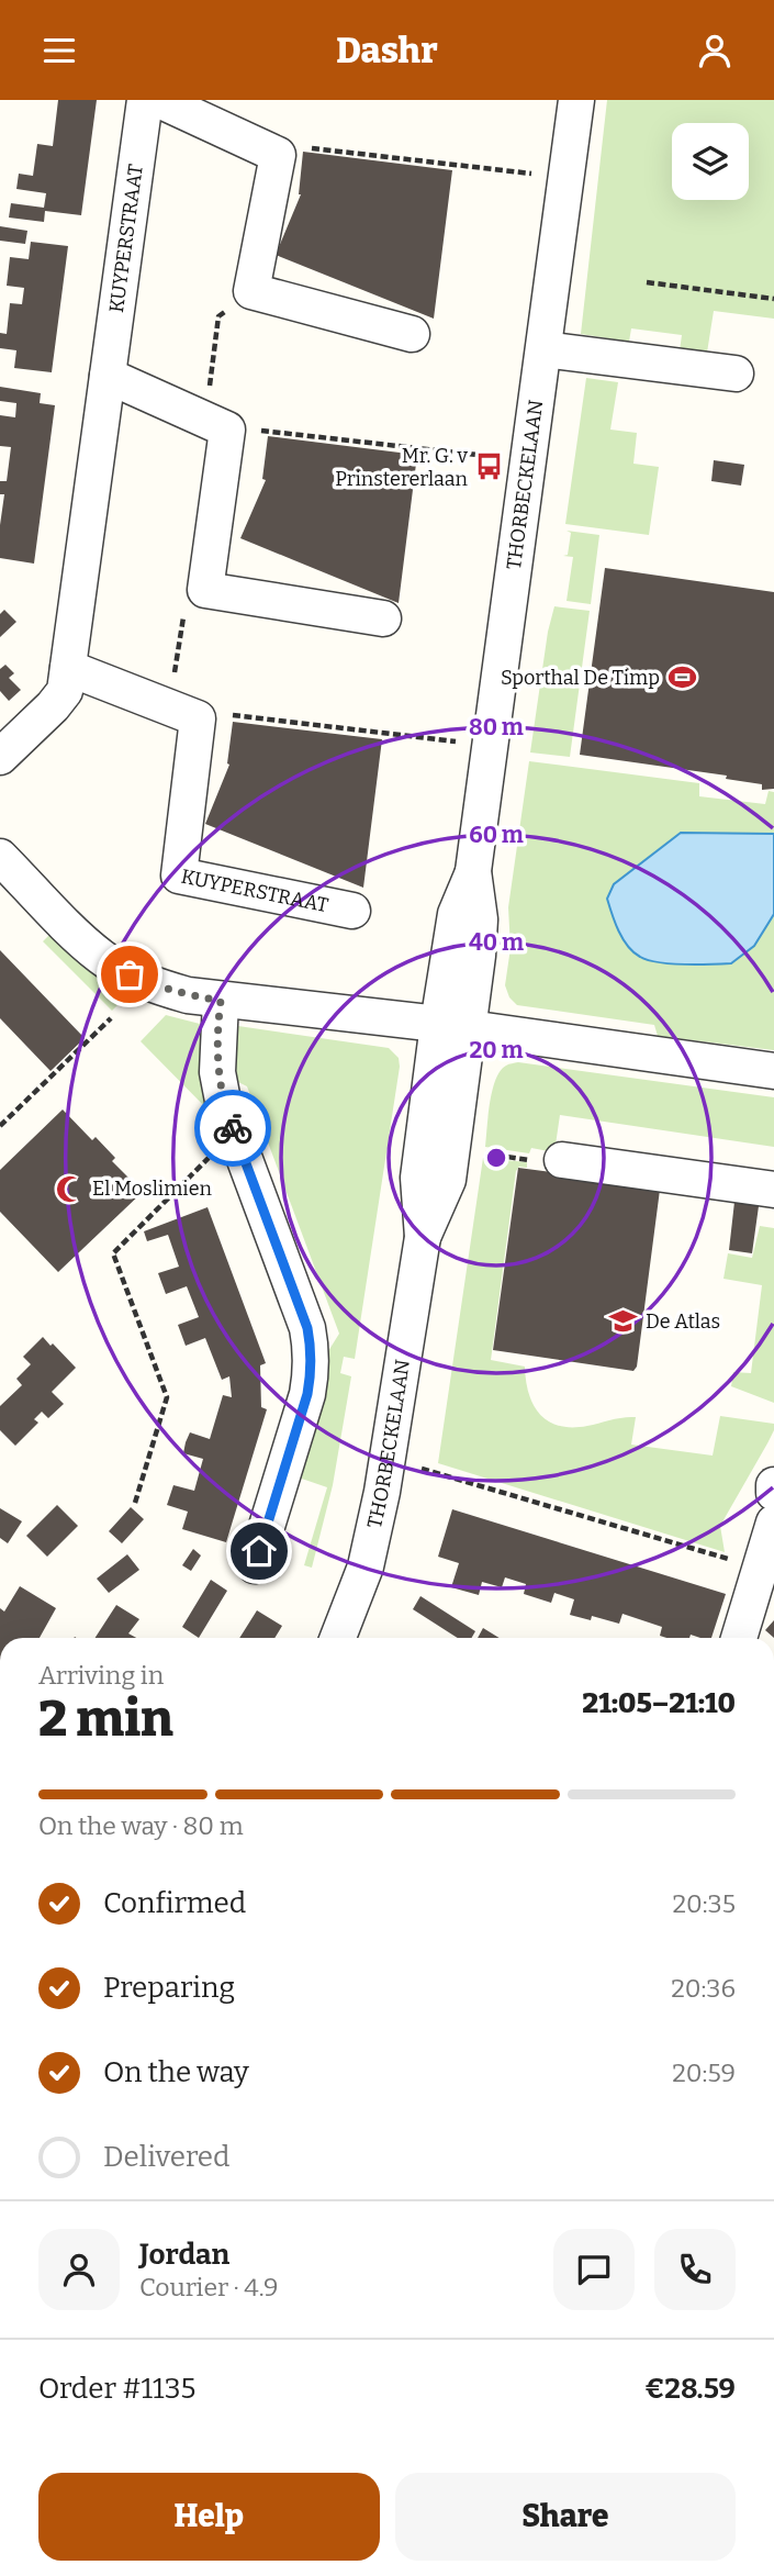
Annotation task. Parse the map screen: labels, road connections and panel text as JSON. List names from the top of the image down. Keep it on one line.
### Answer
{"streets":{"street":["KUYPERSTRAAT","THORBECKELAAN"]},"places":{"bus stop":["Mr. G. v Prinstererlaan"],"sports":["Sporthal De Timp"],"mosque":["El Moslimien"],"school or university":["De Atlas"]},"page":{"header":"Dashr","heading":["2 min","Arriving in","21:05–21:10"],"panel":["Jordan","Courier · 4.9","Order #1135","€28.59"],"bar":"On the way · 80 m","list":[["Confirmed","20:35"],["Preparing","20:36"],["On the way","20:59"],"Delivered"],"buttons":["Help","Share"]},"rings":["80 m","60 m","40 m","20 m"]}
